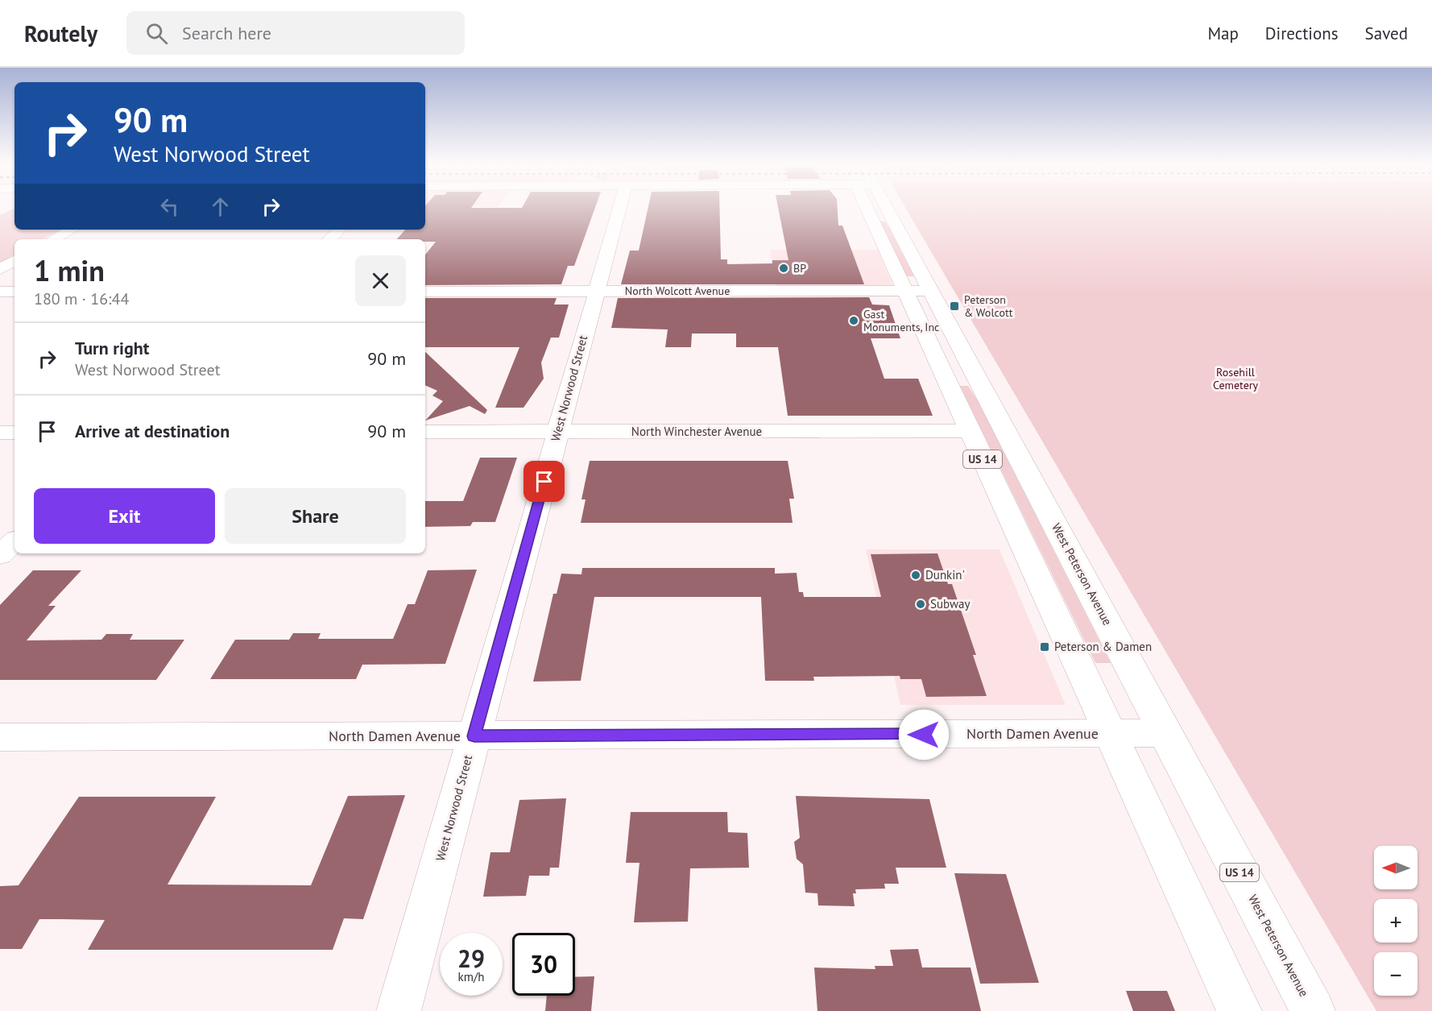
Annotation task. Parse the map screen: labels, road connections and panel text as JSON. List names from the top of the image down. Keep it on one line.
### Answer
{"streets":{"street":["North Wolcott Avenue","West Norwood Street","North Winchester Avenue","US 14","West Peterson Avenue","North Damen Avenue"]},"crossings":[["North Wolcott Avenue","West Norwood Street"],["North Wolcott Avenue","US 14"],["North Wolcott Avenue","West Peterson Avenue"],["West Norwood Street","North Winchester Avenue"],["West Norwood Street","North Damen Avenue"],["North Winchester Avenue","US 14"],["US 14","North Damen Avenue"],["West Peterson Avenue","North Damen Avenue"]],"parks":["Rosehill Cemetery"],"places":{"other":["BP","Gast Monuments, Inc","Dunkin'","Subway"],"transit":["Peterson & Wolcott","Peterson & Damen"]},"north":"left","page":{"header":"Routely","search":"Search here","nav":["Map","Directions","Saved"],"turn":["90 m","West Norwood Street"],"heading":["1 min","180 m · 16:44"],"list":[{"name":"Turn right","note":"West Norwood Street","value":"90 m"},{"name":"Arrive at destination","value":"90 m"}],"buttons":["Exit","Share"],"map_buttons":["+","−"],"speed":"29 km/h","limit":"30"}}
